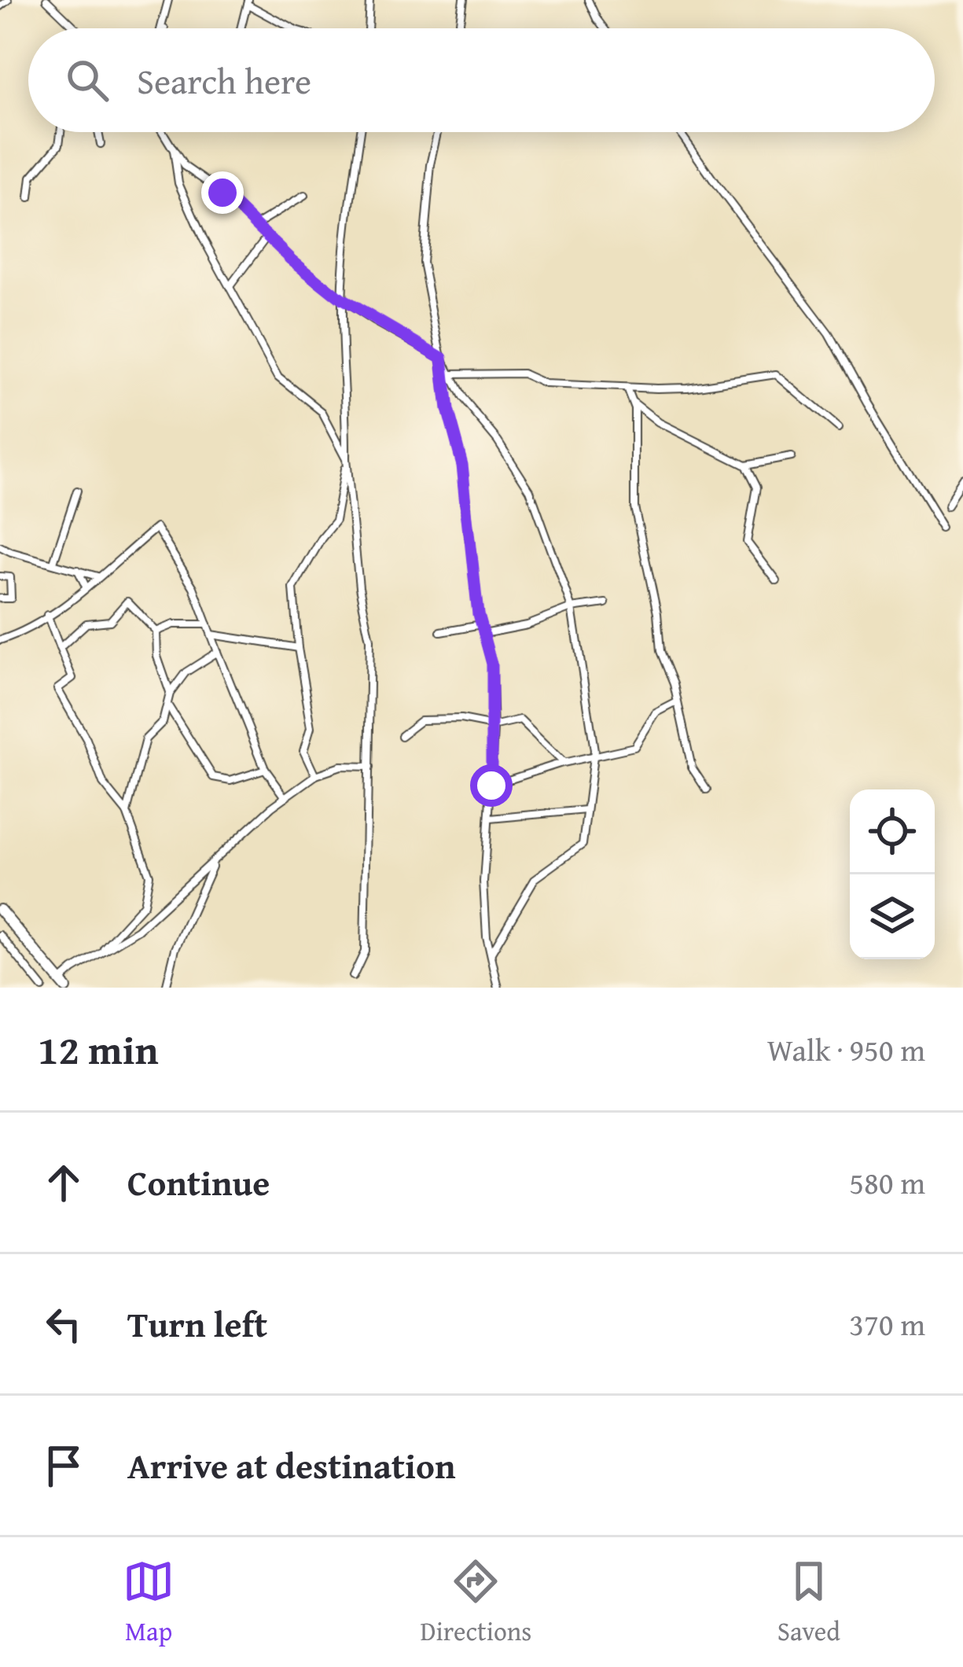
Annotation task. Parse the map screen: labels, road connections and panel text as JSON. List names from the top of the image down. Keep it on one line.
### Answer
{"page":{"search":"Search here","heading":["12 min","Walk · 950 m"],"list":[["Continue","580 m"],["Turn left","370 m"],"Arrive at destination"],"nav":["Map","Directions","Saved"]}}
